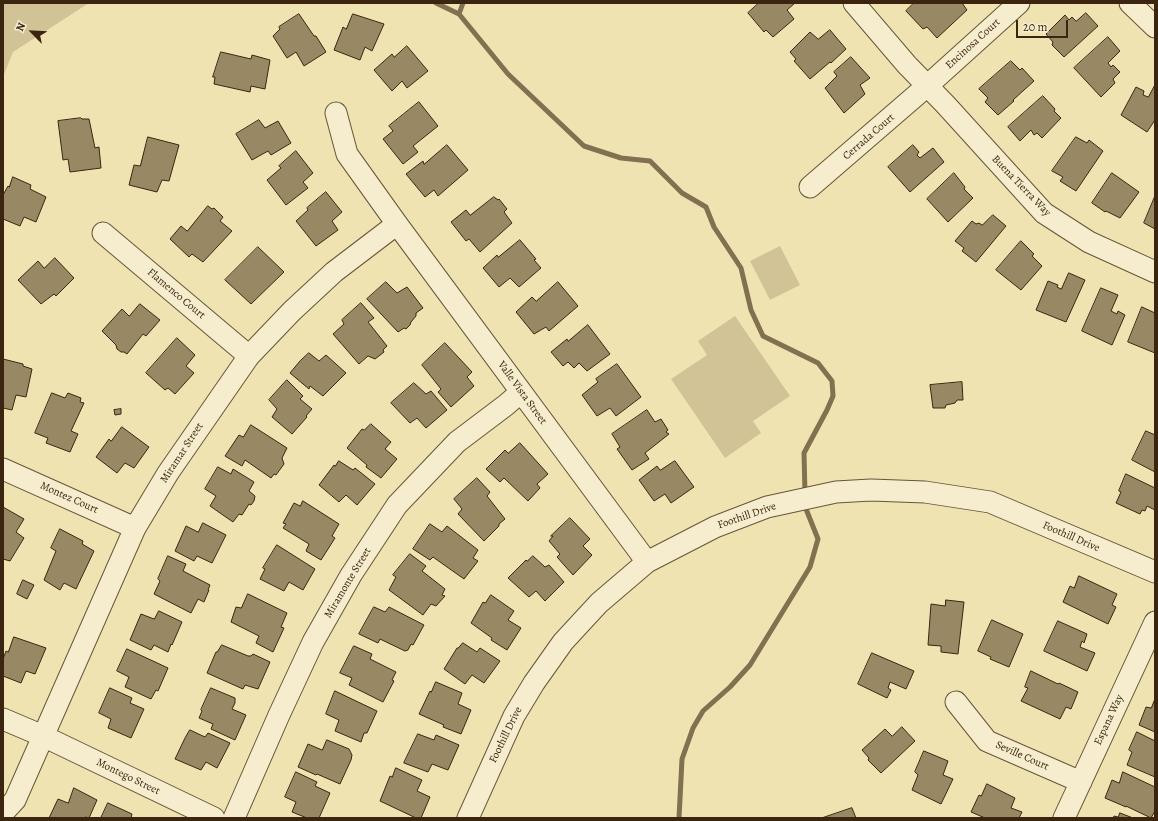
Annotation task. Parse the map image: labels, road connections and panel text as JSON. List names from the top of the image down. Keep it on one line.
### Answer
{"streets":{"street":["Encinosa Court","Cerrada Court","Buena Tierra Way","Flamenco Court","Valle Vista Street","Miramar Street","Montez Court","Foothill Drive","Miramonte Street","Espana Way","Seville Court","Montego Street"]},"crossings":[["Encinosa Court","Cerrada Court"],["Encinosa Court","Buena Tierra Way"],["Cerrada Court","Buena Tierra Way"],["Flamenco Court","Miramar Street"],["Valle Vista Street","Miramar Street"],["Valle Vista Street","Foothill Drive"],["Valle Vista Street","Miramonte Street"],["Miramar Street","Montez Court"],["Miramar Street","Montego Street"],["Espana Way","Seville Court"]],"scale_bar":"20 m","north":"top left"}
